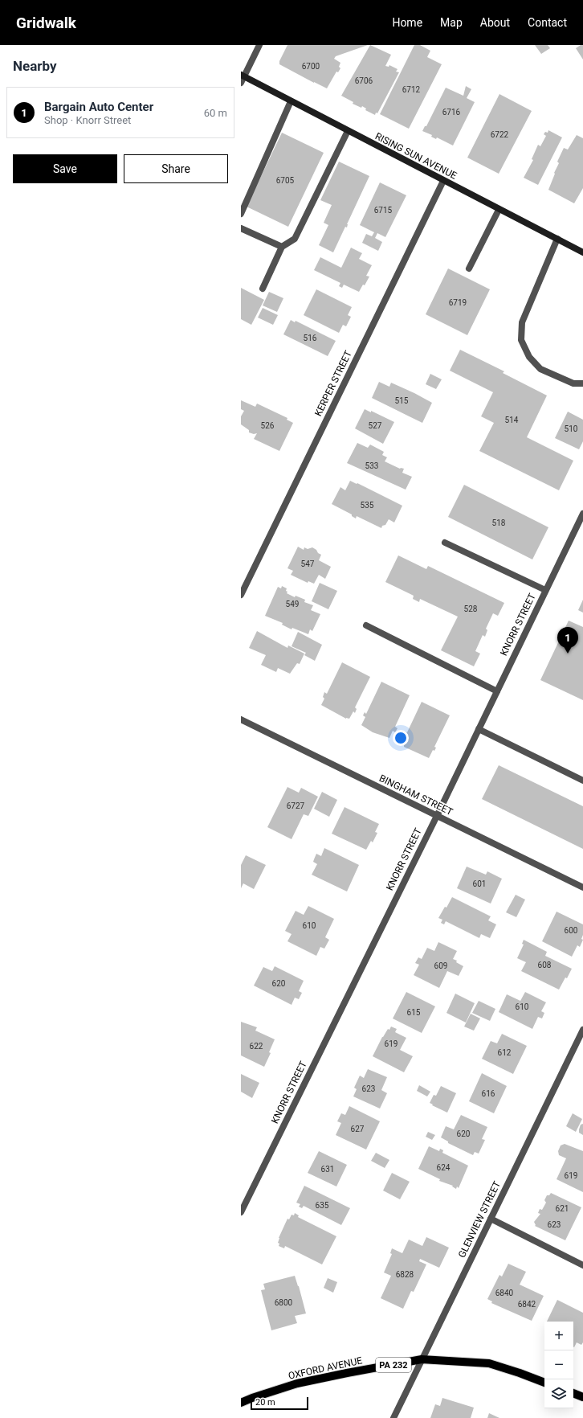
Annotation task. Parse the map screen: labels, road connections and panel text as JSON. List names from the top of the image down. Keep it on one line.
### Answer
{"streets":{"main road":["RISING SUN AVENUE","PA 232","OXFORD AVENUE"],"street":["KERPER STREET","KNORR STREET","BINGHAM STREET","GLENVIEW STREET"]},"crossings":[["RISING SUN AVENUE","KERPER STREET"],["KNORR STREET","BINGHAM STREET"],["GLENVIEW STREET","OXFORD AVENUE"]],"house_numbers":["6700","6706","6712","6716","6722","6705","6715","6719","516","515","514","526","527","510","533","535","518","547","549","528","6727","601","610","600","608","609","620","610","615","619","622","612","623","616","627","620","624","631","619","635","621","623","6828","6840","6800","6842"],"scale_bar":"20 m","page":{"header":"Gridwalk","nav":["Home","Map","About","Contact"],"heading":"Nearby","list":[{"mark":"1","name":"Bargain Auto Center","note":"Shop · Knorr Street","value":"60 m"}],"buttons":["Save","Share"],"pins":"1","map_buttons":["+","−"],"scale":"20 m"}}
